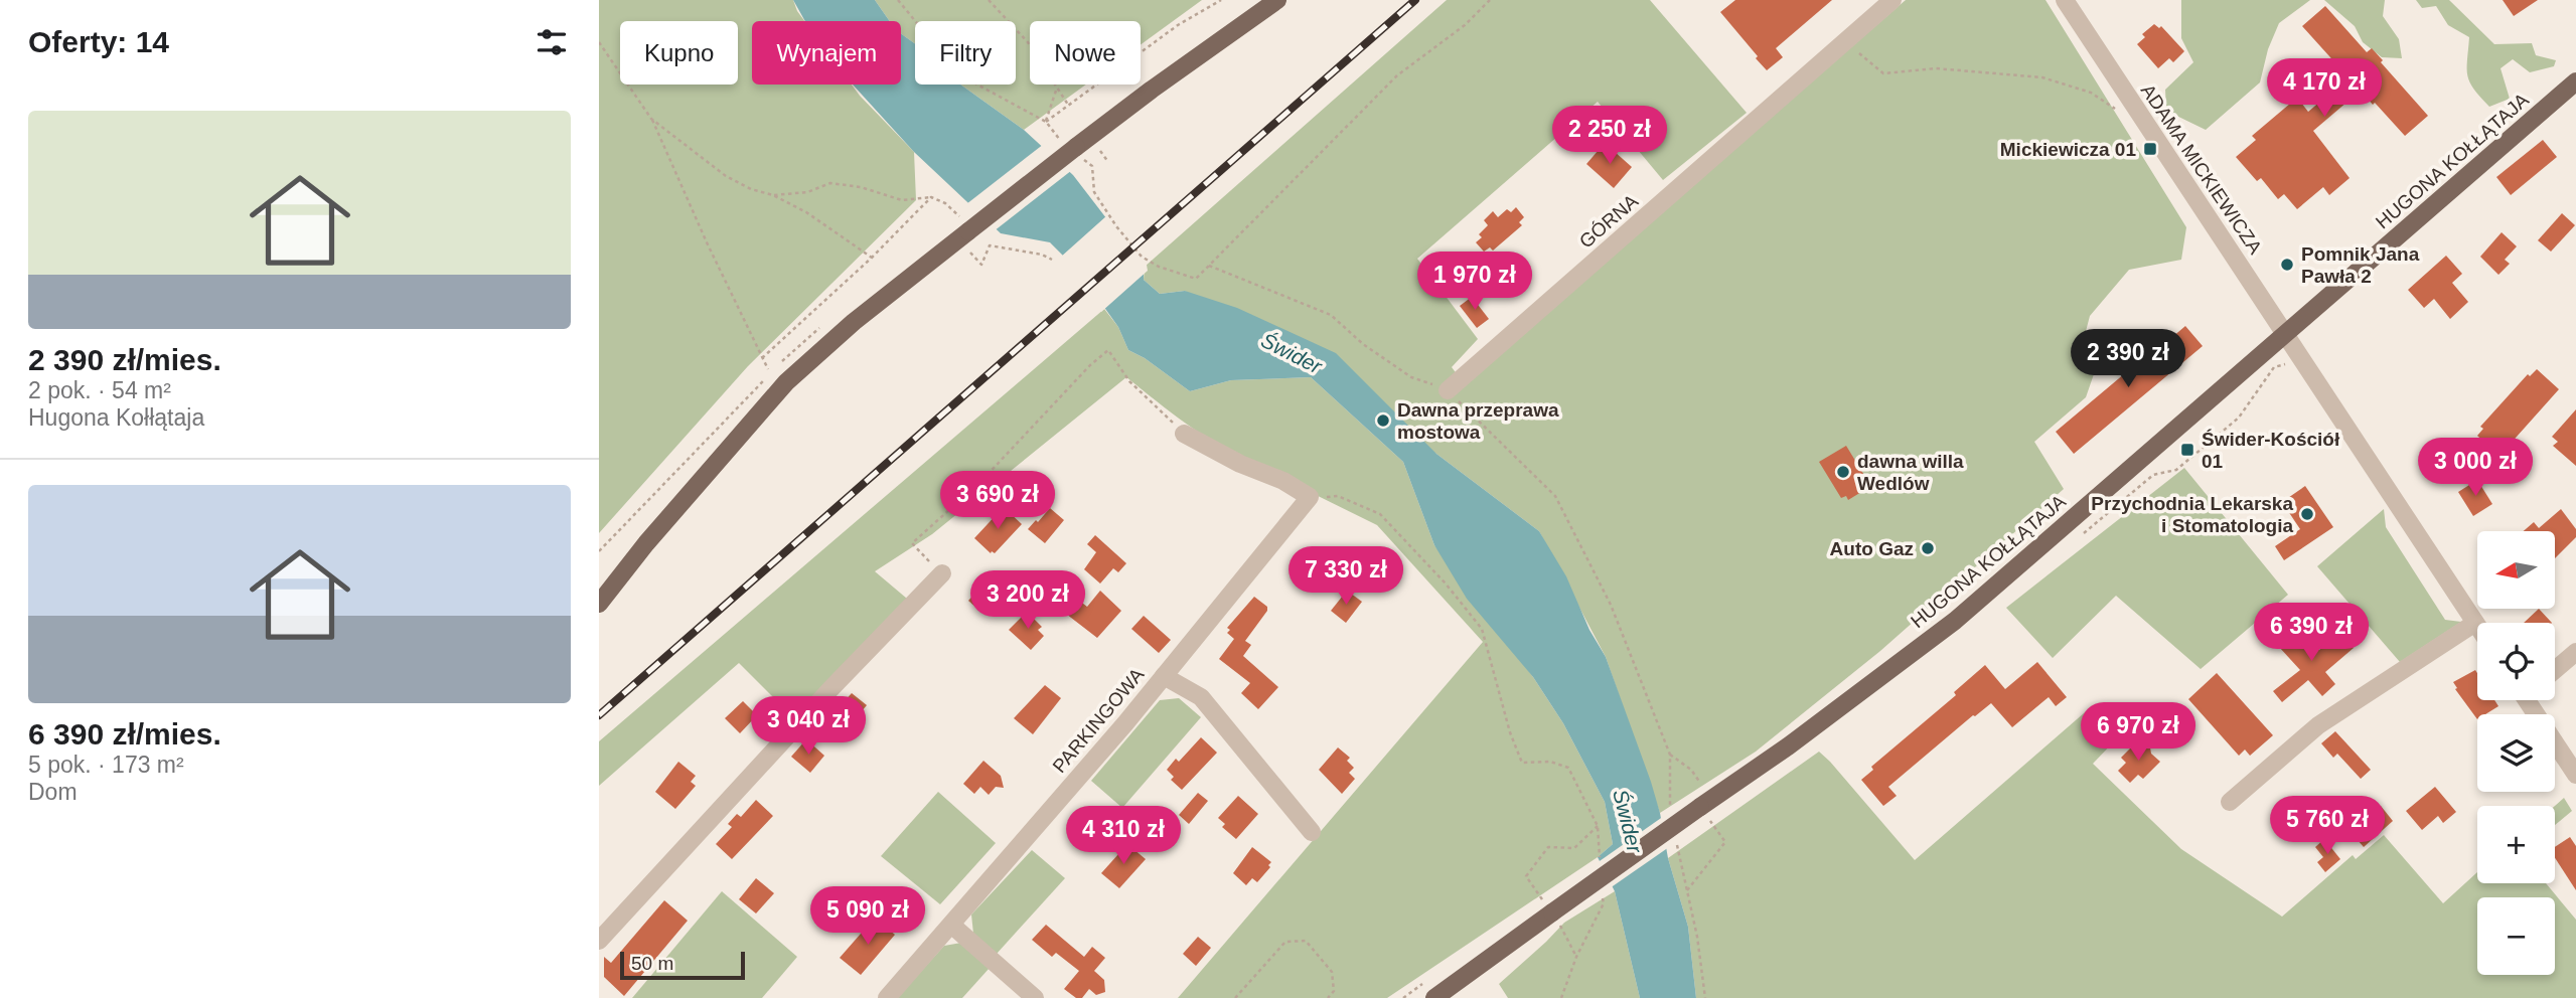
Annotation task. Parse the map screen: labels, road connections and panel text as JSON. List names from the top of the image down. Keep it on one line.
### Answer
{"streets":{"main road":["HUGONA KOŁŁĄTAJA"],"street":["ADAMA MICKIEWICZA","GÓRNA","PARKINGOWA"]},"crossings":[["HUGONA KOŁŁĄTAJA","ADAMA MICKIEWICZA"]],"water":["Świder"],"places":{"transit":["Mickiewicza 01","Świder-Kościół 01"],"other":["Pomnik Jana Pawła 2","Dawna przeprawa mostowa","dawna willa Wedlów","Przychodnia Lekarska i Stomatologia","Auto Gaz"]},"scale_bar":"50 m","north":"left","page":{"heading":"Oferty: 14","chip":["Kupno","Wynajem","Filtry","Nowe"],"price":["4 170 zł","2 250 zł","1 970 zł","2 390 zł","3 000 zł","3 690 zł","7 330 zł","3 200 zł","6 390 zł","3 040 zł","6 970 zł","5 760 zł","4 310 zł","5 090 zł"],"list":[{"name":"2 390 zł/mies.","note":"2 pok. · 54 m² · Hugona Kołłątaja"},{"name":"6 390 zł/mies.","note":"5 pok. · 173 m² · Dom"}],"map_buttons":["+","−"],"scale":"50 m"}}
